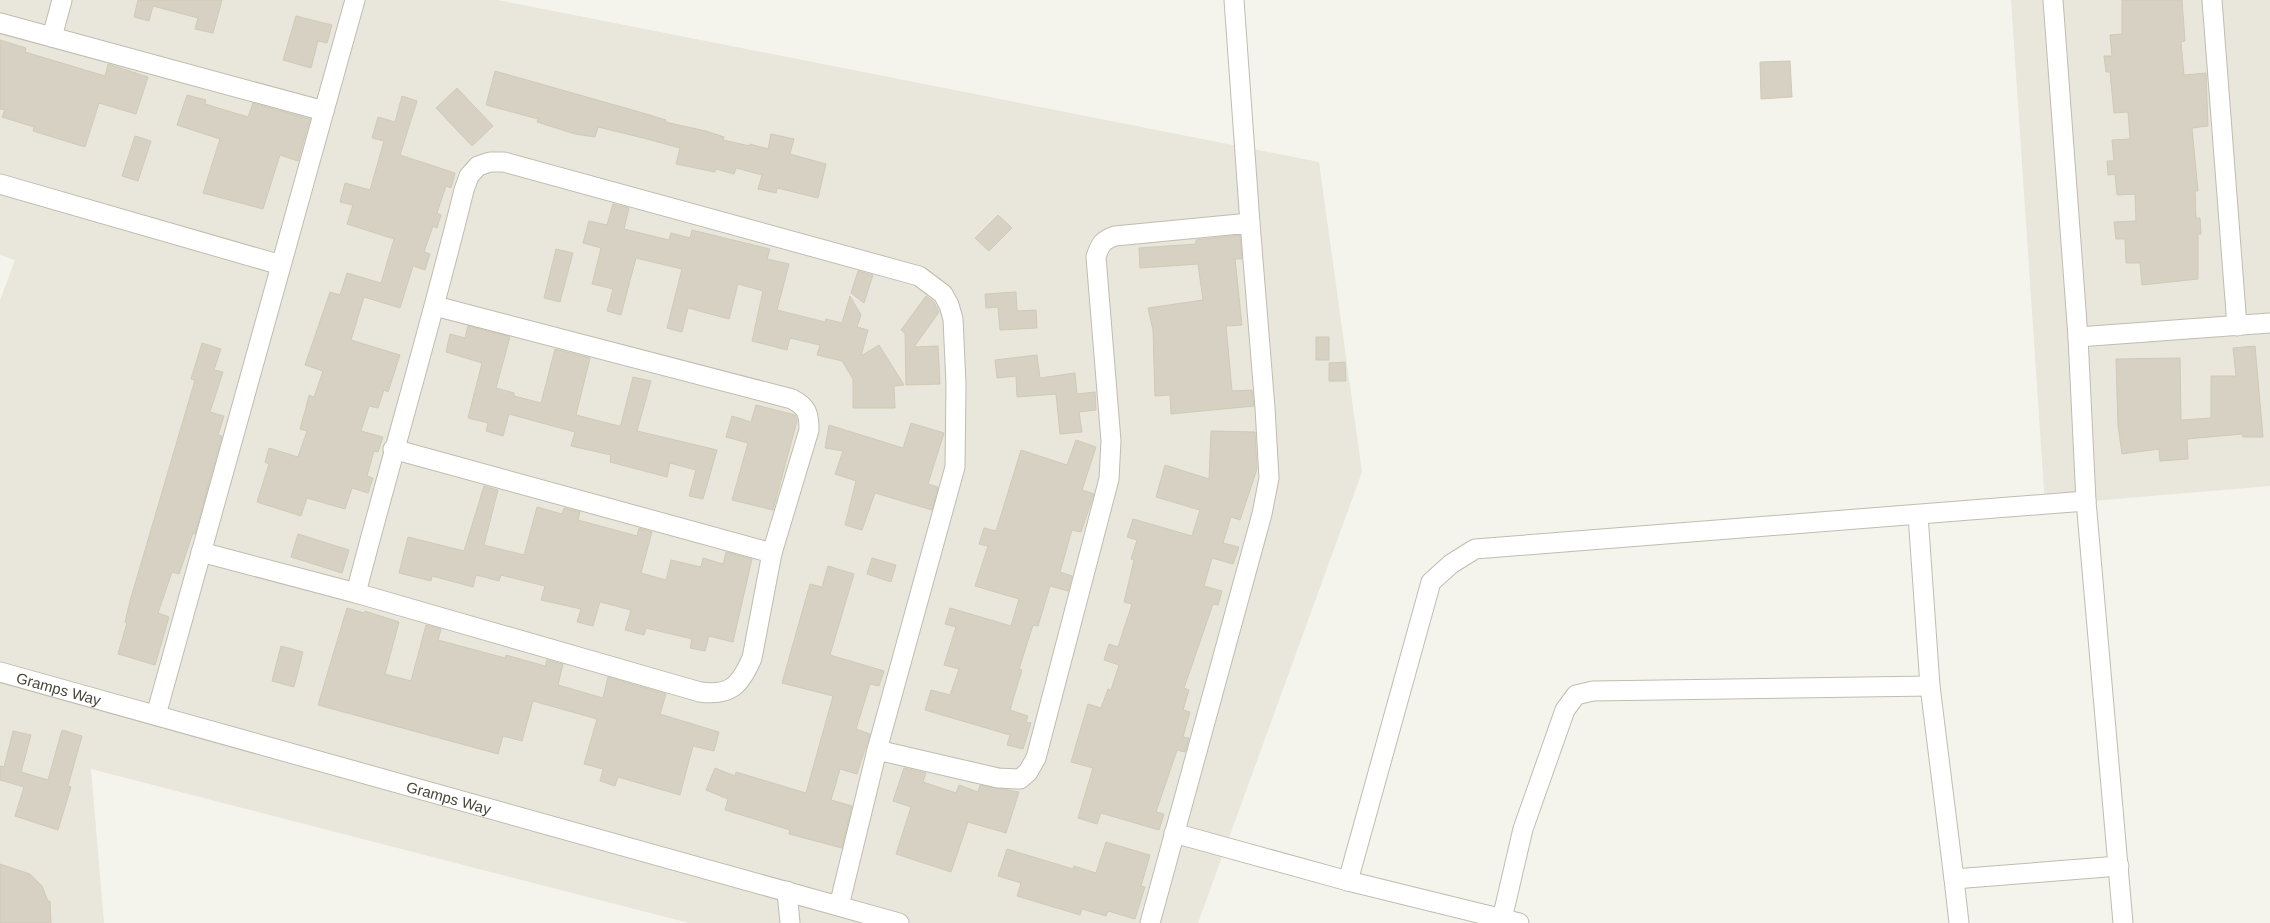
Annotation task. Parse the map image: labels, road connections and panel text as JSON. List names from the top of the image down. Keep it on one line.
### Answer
{"streets":{"street":["Gramps Way"]}}
